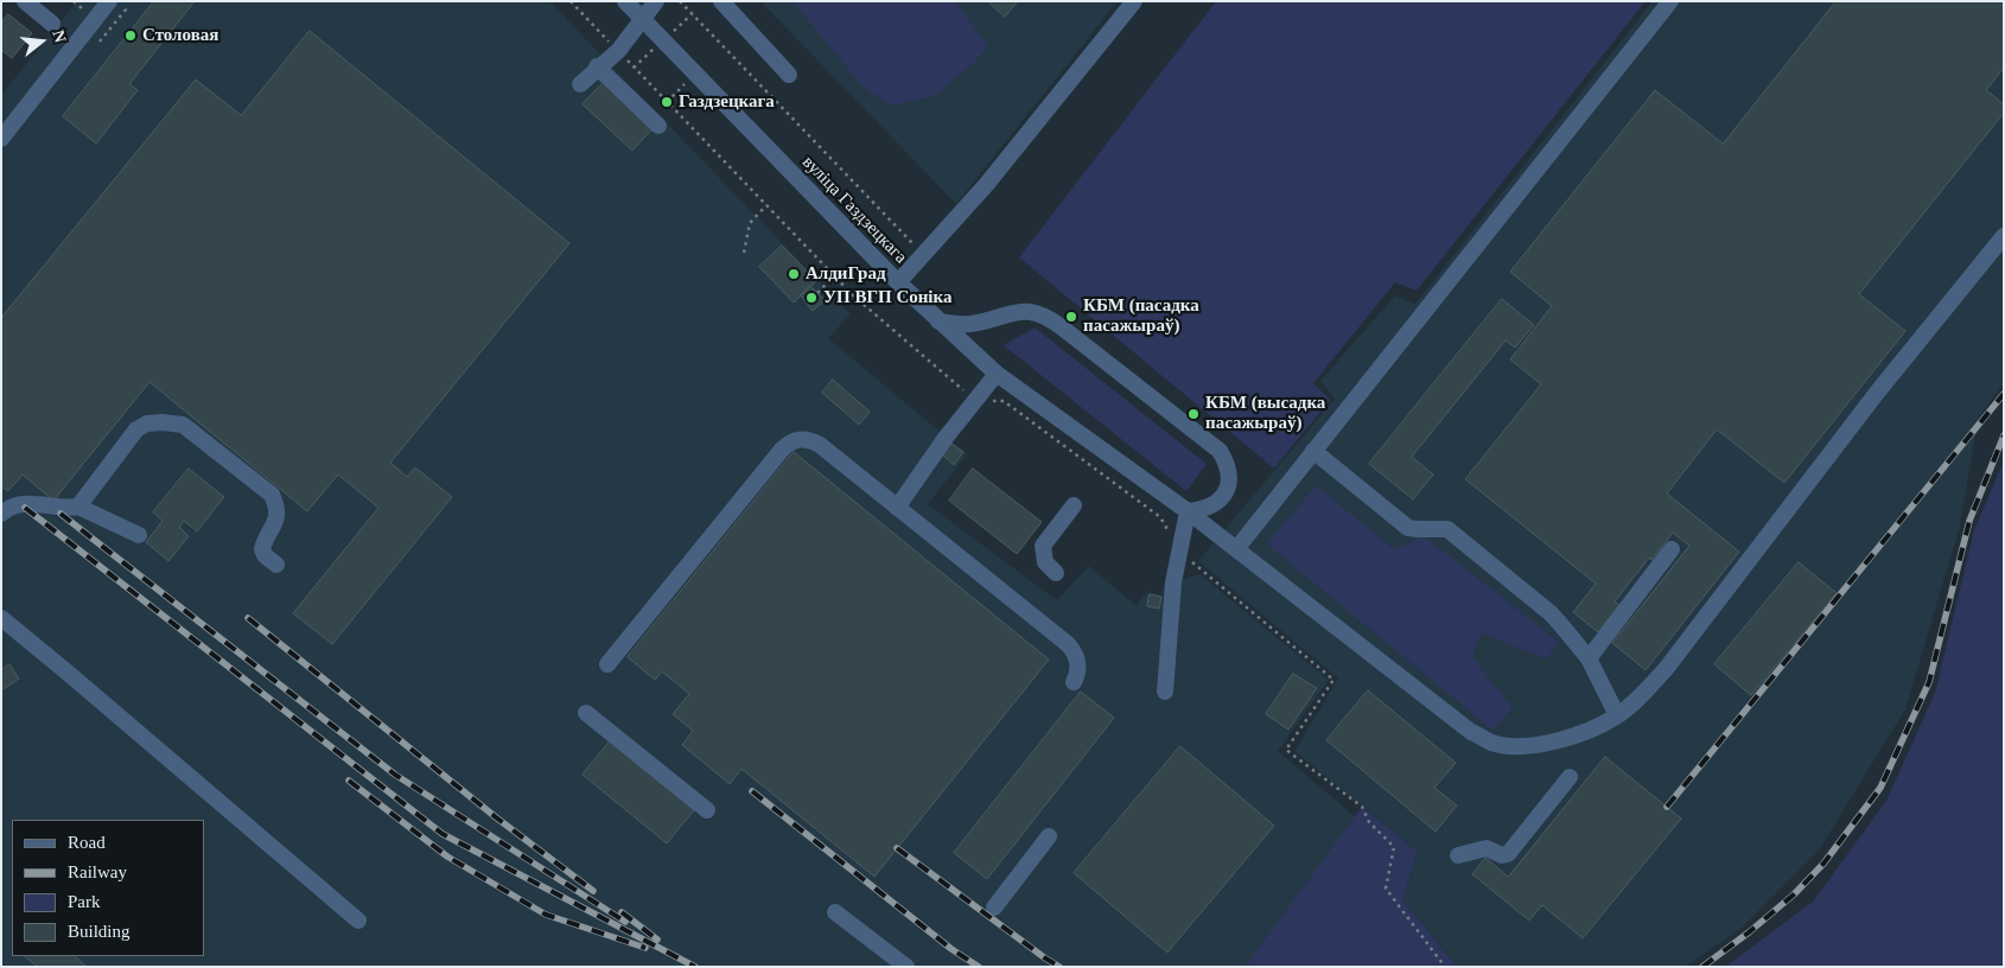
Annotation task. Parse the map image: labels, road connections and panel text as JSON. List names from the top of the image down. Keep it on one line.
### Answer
{"streets":{"street":["вуліца Газдзецкага"]},"places":["Столовая","Газдзецкага","АлдиГрад","УП ВГП Соніка","КБМ (пасадка пасажыраў)","КБМ (высадка пасажыраў)"],"legend":["Road","Railway","Park","Building"],"north":"right"}
